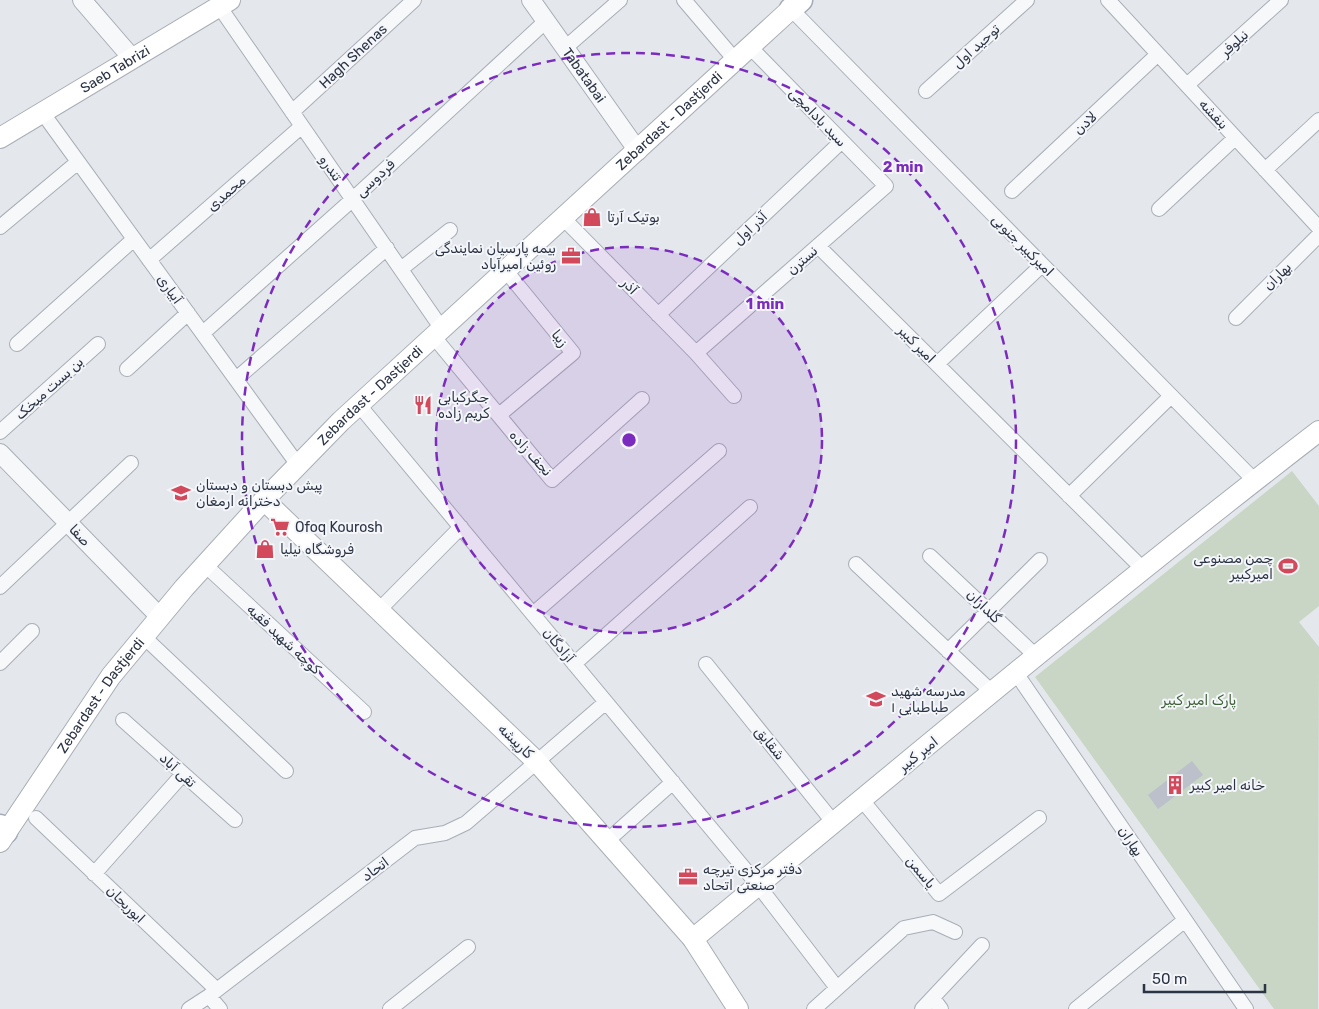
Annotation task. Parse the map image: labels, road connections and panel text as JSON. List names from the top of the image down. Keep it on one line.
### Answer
{"streets":{"main road":["Saeb Tabrizi","Zebardast - Dastjerdi","امیر کبیر","کارپیشه"],"street":["نیلوفر","توحید اول","Hagh Shenas","Tabatabai","بنفشه","سید بادامچی","لادن","تندرو","فردوسی","محمدی","آذر اول","امیرکبیر جنوبی","نسترن","بهاران","آذر","آبیاری","زیبا","بن بست میخک","نجف زاده","صفا","گلداران","کوچه شهید فقیه","آزادگان","شقایق","تقی آباد","اتحاد","یاسمن","ابوریحان"]},"crossings":[["نیلوفر","بنفشه"],["Hagh Shenas","تندرو"],["Saeb Tabrizi","تندرو"],["Saeb Tabrizi","آبیاری"],["Tabatabai","Zebardast - Dastjerdi"],["Tabatabai","فردوسی"],["بنفشه","لادن"],["سید بادامچی","Zebardast - Dastjerdi"],["سید بادامچی","آذر اول"],["سید بادامچی","نسترن"],["Zebardast - Dastjerdi","تندرو"],["Zebardast - Dastjerdi","امیرکبیر جنوبی"],["Zebardast - Dastjerdi","آذر"],["Zebardast - Dastjerdi","آبیاری"],["Zebardast - Dastjerdi","زیبا"],["Zebardast - Dastjerdi","نجف زاده"],["Zebardast - Dastjerdi","صفا"],["Zebardast - Dastjerdi","کوچه شهید فقیه"],["Zebardast - Dastjerdi","آزادگان"],["Zebardast - Dastjerdi","کارپیشه"],["Zebardast - Dastjerdi","ابوریحان"],["تندرو","فردوسی"],["تندرو","محمدی"],["تندرو","نجف زاده"],["فردوسی","آبیاری"],["محمدی","آبیاری"],["آذر اول","آذر"],["امیرکبیر جنوبی","امیر کبیر"],["نسترن","آذر"],["نسترن","امیر کبیر"],["بهاران","امیر کبیر"],["زیبا","نجف زاده"],["امیر کبیر","گلداران"],["امیر کبیر","آزادگان"],["امیر کبیر","کارپیشه"],["امیر کبیر","شقایق"],["امیر کبیر","یاسمن"],["آزادگان","اتحاد"],["کارپیشه","اتحاد"],["اتحاد","ابوریحان"]],"parks":["پارک امیر کبیر"],"places":{"shop":["بوتیک آرتا","فروشگاه نیلیا"],"office":["بیمه پارسیان نمایندگی روئین امیرآباد","دفتر مرکزی تیرچه صنعتی اتحاد"],"restaurant":["جگرکبابی کریم زاده"],"school or university":["پیش دبستان و دبستان دخترانه ارمغان","مدرسه شهید طباطبایی ۱"],"supermarket":["Ofoq Kourosh"],"sports":["چمن مصنوعی امیرکبیر"],"building":["خانه امیر کبیر"]},"scale_bar":"50 m","rings":["2 min","1 min"]}
